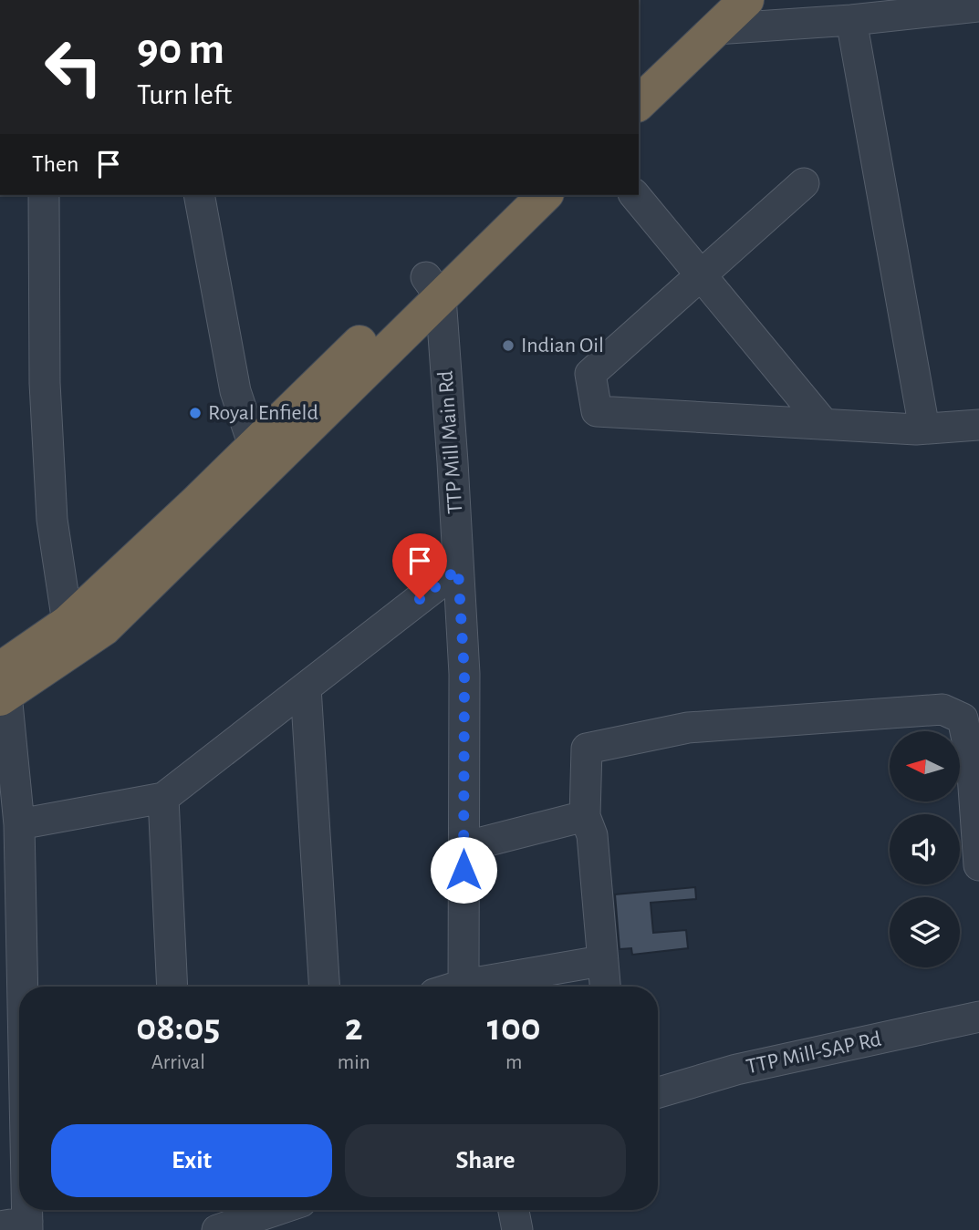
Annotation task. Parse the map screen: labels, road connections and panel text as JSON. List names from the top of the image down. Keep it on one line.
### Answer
{"streets":{"street":["TTP Mill Main Rd","TTP Mill-SAP Rd"]},"places":["Indian Oil","Royal Enfield"],"north":"left","page":{"turn":["90 m","Turn left"],"then":"Then","eta":["08:05","Arrival","2","min","100","m"],"buttons":["Exit","Share"]}}
